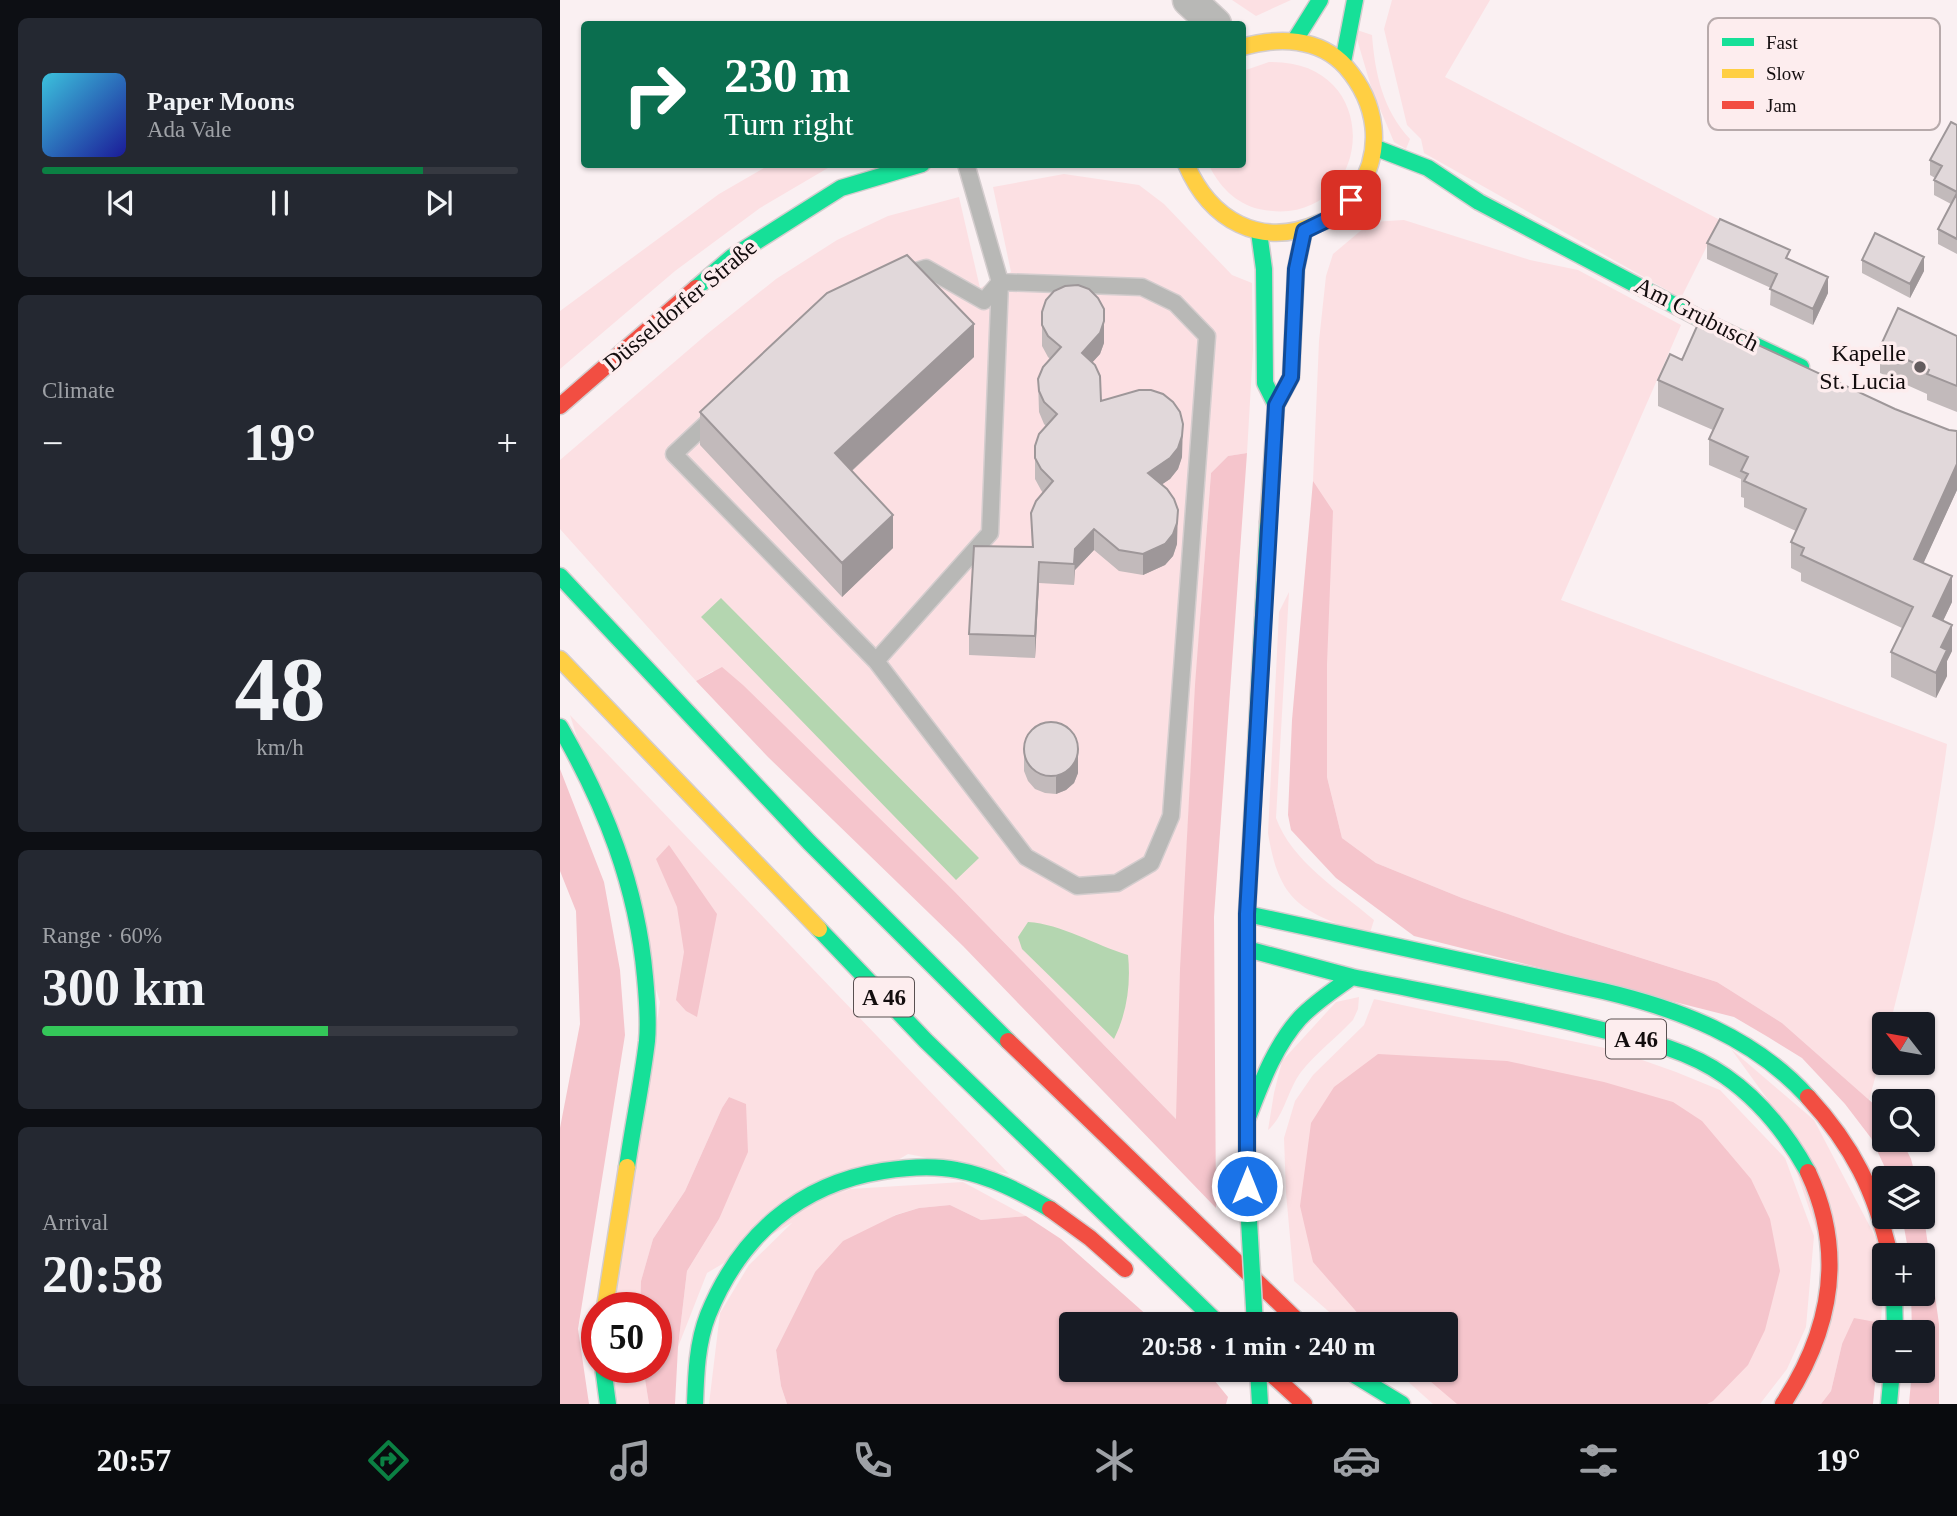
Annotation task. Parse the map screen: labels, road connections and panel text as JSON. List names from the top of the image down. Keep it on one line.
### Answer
{"streets":{"main road":["Düsseldorfer Straße","Am Grubusch","A 46"]},"places":["Kapelle St. Lucia"],"legend":["Fast","Slow","Jam"],"north":"top left","page":{"turn":["230 m","Turn right"],"song":["Paper Moons","Ada Vale"],"tile":["Climate",["48","km/h"],["Range · 60%","300 km"],["Arrival","20:58"]],"heat":["−","19°","+"],"map_buttons":["+","−"],"limit":"50","trip":"20:58 · 1 min · 240 m","tabs":["20:57","19°"]}}
